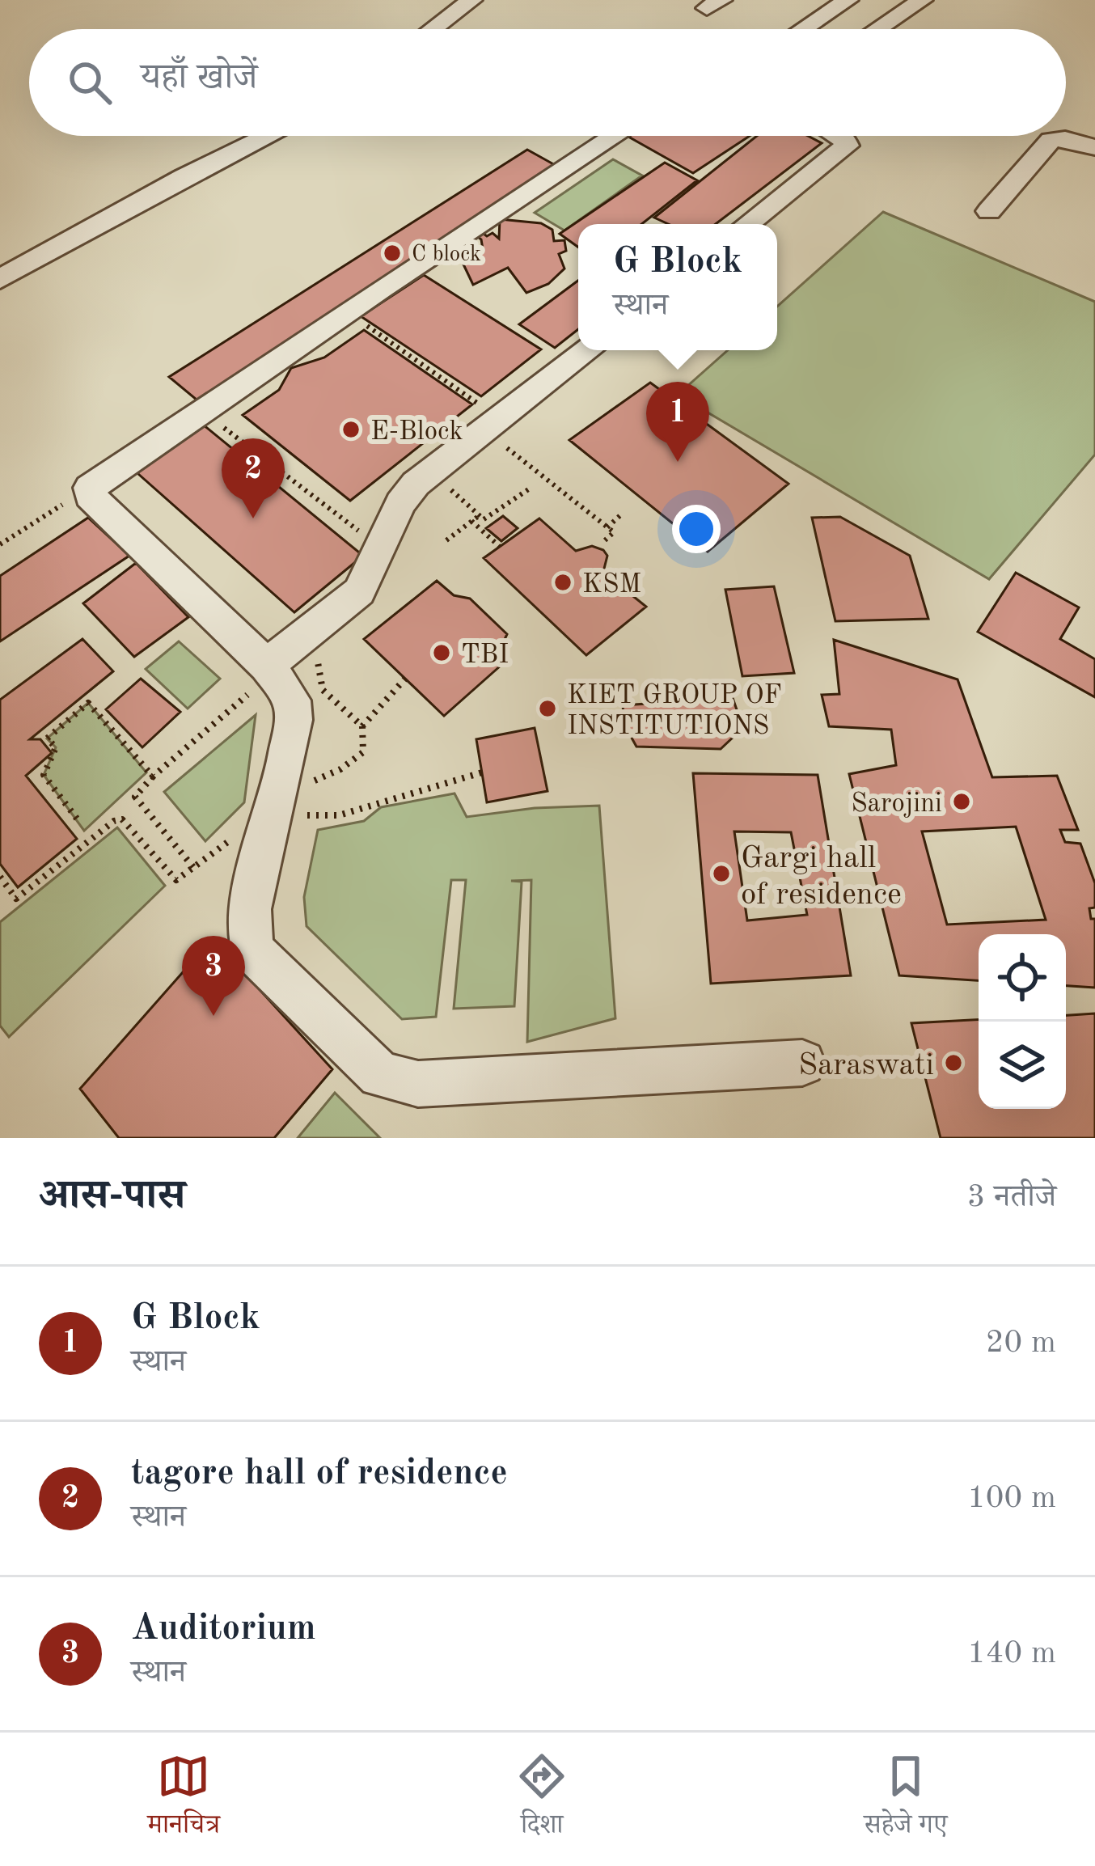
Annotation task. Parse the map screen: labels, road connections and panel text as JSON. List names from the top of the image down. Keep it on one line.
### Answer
{"places":["C block","E-Block","KSM","TBI","KIET GROUP OF INSTITUTIONS","Sarojini","Gargi hall of residence","Saraswati"],"page":{"search":"यहाँ खोजें","popup":["G Block","स्थान"],"pins":["1","2","3"],"heading":["आस-पास","3 नतीजे"],"list":[{"mark":"1","name":"G Block","note":"स्थान","value":"20 m"},{"mark":"2","name":"tagore hall of residence","note":"स्थान","value":"100 m"},{"mark":"3","name":"Auditorium","note":"स्थान","value":"140 m"}],"nav":["मानचित्र","दिशा","सहेजे गए"]}}
